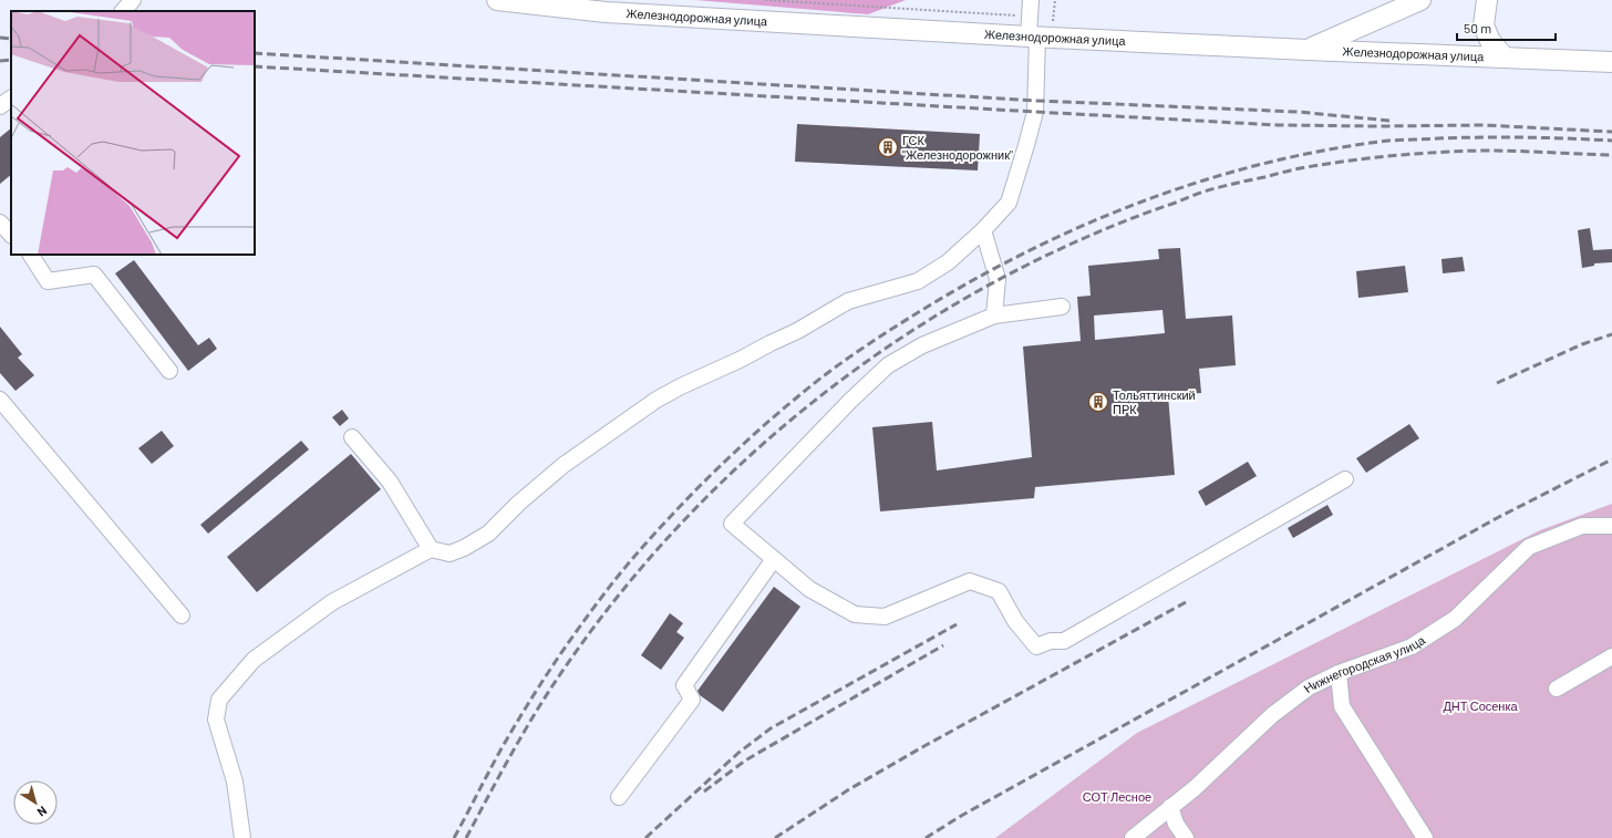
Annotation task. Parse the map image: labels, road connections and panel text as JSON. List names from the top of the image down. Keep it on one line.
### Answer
{"streets":{"main road":["Железнодорожная улица"],"street":["Нижнегородская улица"]},"parks":["ДНТ Сосенка","СОТ Лесное"],"places":{"building":["ГСК \"Железнодорожник\"","Тольяттинский ПРК"]},"scale_bar":"50 m","north":"bottom right"}
